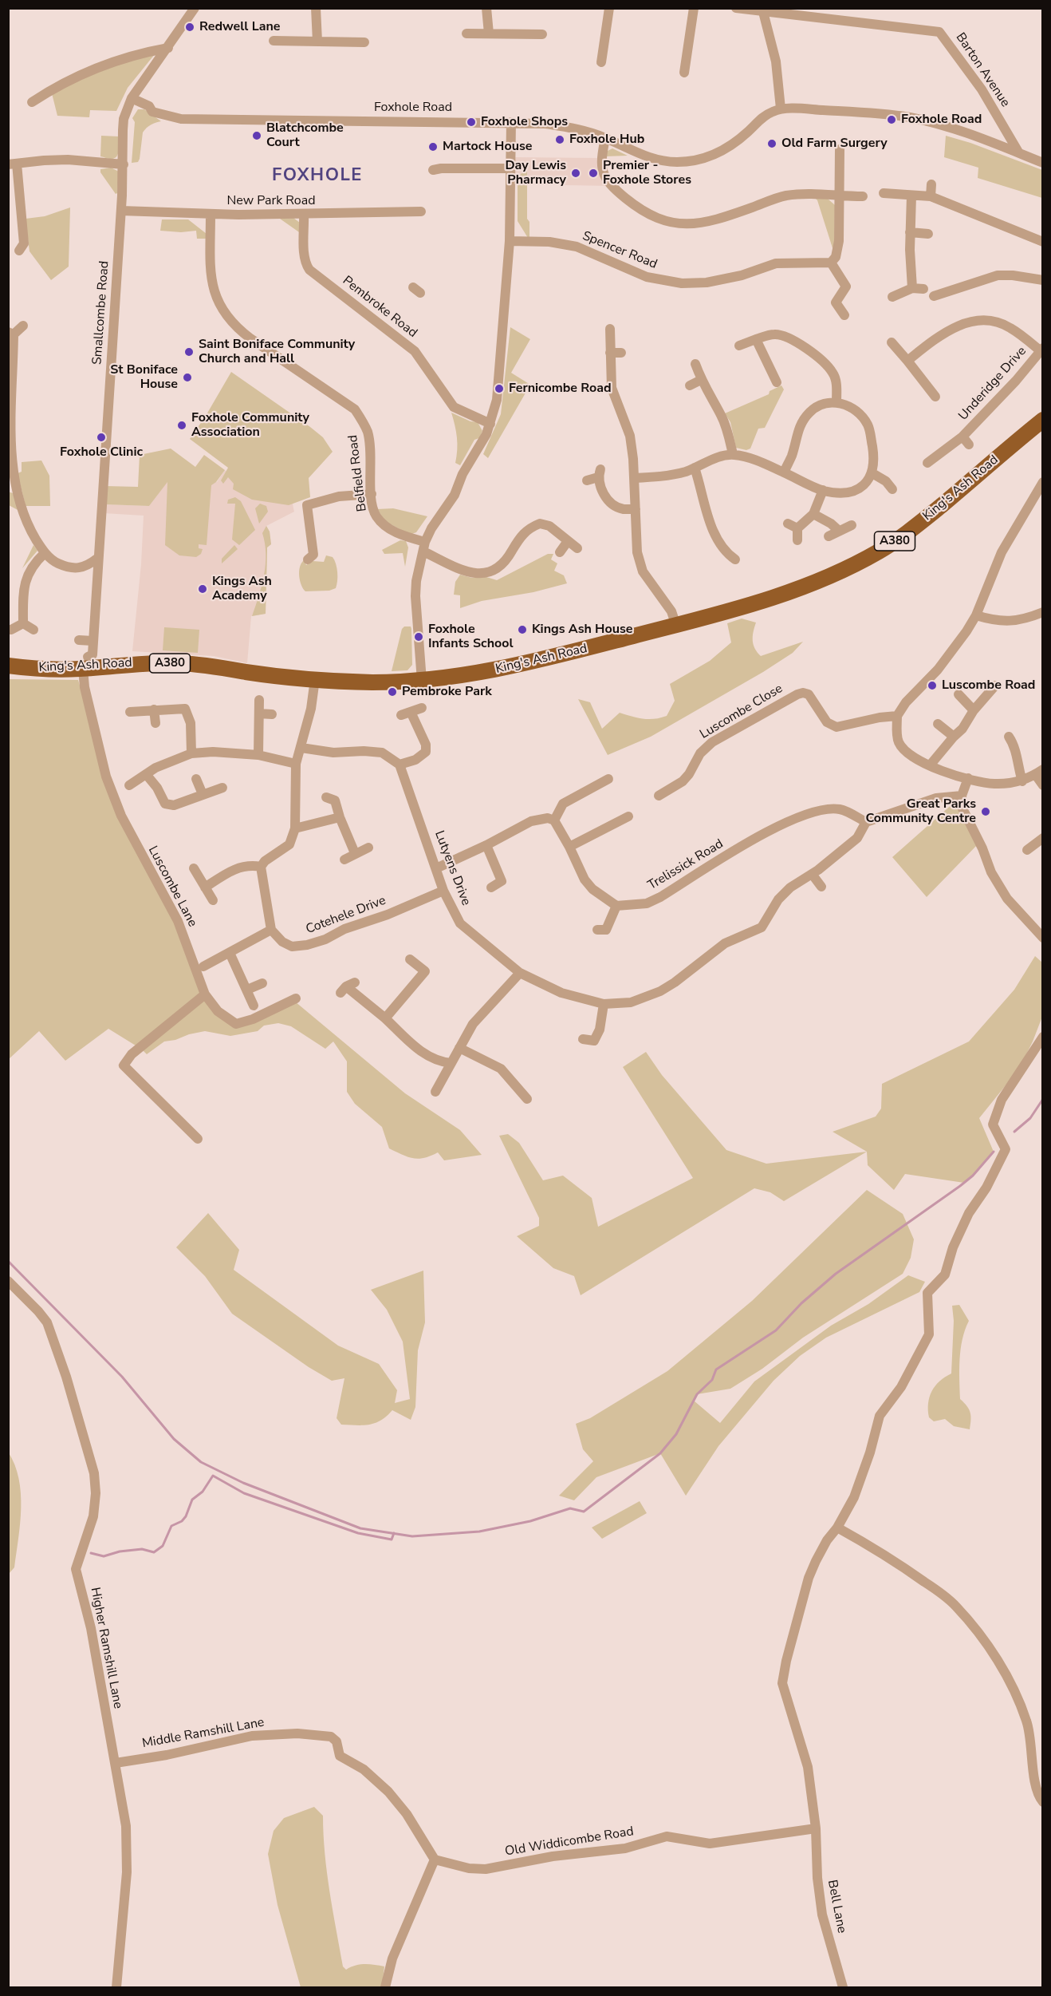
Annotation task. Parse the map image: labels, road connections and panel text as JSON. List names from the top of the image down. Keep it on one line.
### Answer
{"streets":{"highway":["King's Ash Road","A380"],"street":["Barton Avenue","Foxhole Road","New Park Road","Spencer Road","Pembroke Road","Smallcombe Road","Underidge Drive","Belfield Road","Luscombe Close","Trelissick Road","Lutyens Drive","Luscombe Lane","Cotehele Drive","Higher Ramshill Lane","Middle Ramshill Lane","Old Widdicombe Road","Bell Lane"]},"crossings":[["Barton Avenue","Foxhole Road"],["Foxhole Road","Smallcombe Road"],["New Park Road","Pembroke Road"],["New Park Road","Smallcombe Road"],["New Park Road","Belfield Road"],["Smallcombe Road","King's Ash Road"],["Smallcombe Road","Luscombe Lane"],["King's Ash Road","Luscombe Lane"],["Trelissick Road","Lutyens Drive"],["Lutyens Drive","Cotehele Drive"],["Higher Ramshill Lane","Middle Ramshill Lane"],["Middle Ramshill Lane","Old Widdicombe Road"],["Old Widdicombe Road","Bell Lane"]],"districts":["FOXHOLE"],"places":["Redwell Lane","Foxhole Road","Foxhole Shops","Blatchcombe Court","Foxhole Hub","Old Farm Surgery","Martock House","Day Lewis Pharmacy","Premier - Foxhole Stores","Saint Boniface Community Church and Hall","St Boniface House","Fernicombe Road","Foxhole Community Association","Foxhole Clinic","Kings Ash Academy","Kings Ash House","Foxhole Infants School","Luscombe Road","Pembroke Park","Great Parks Community Centre"]}
